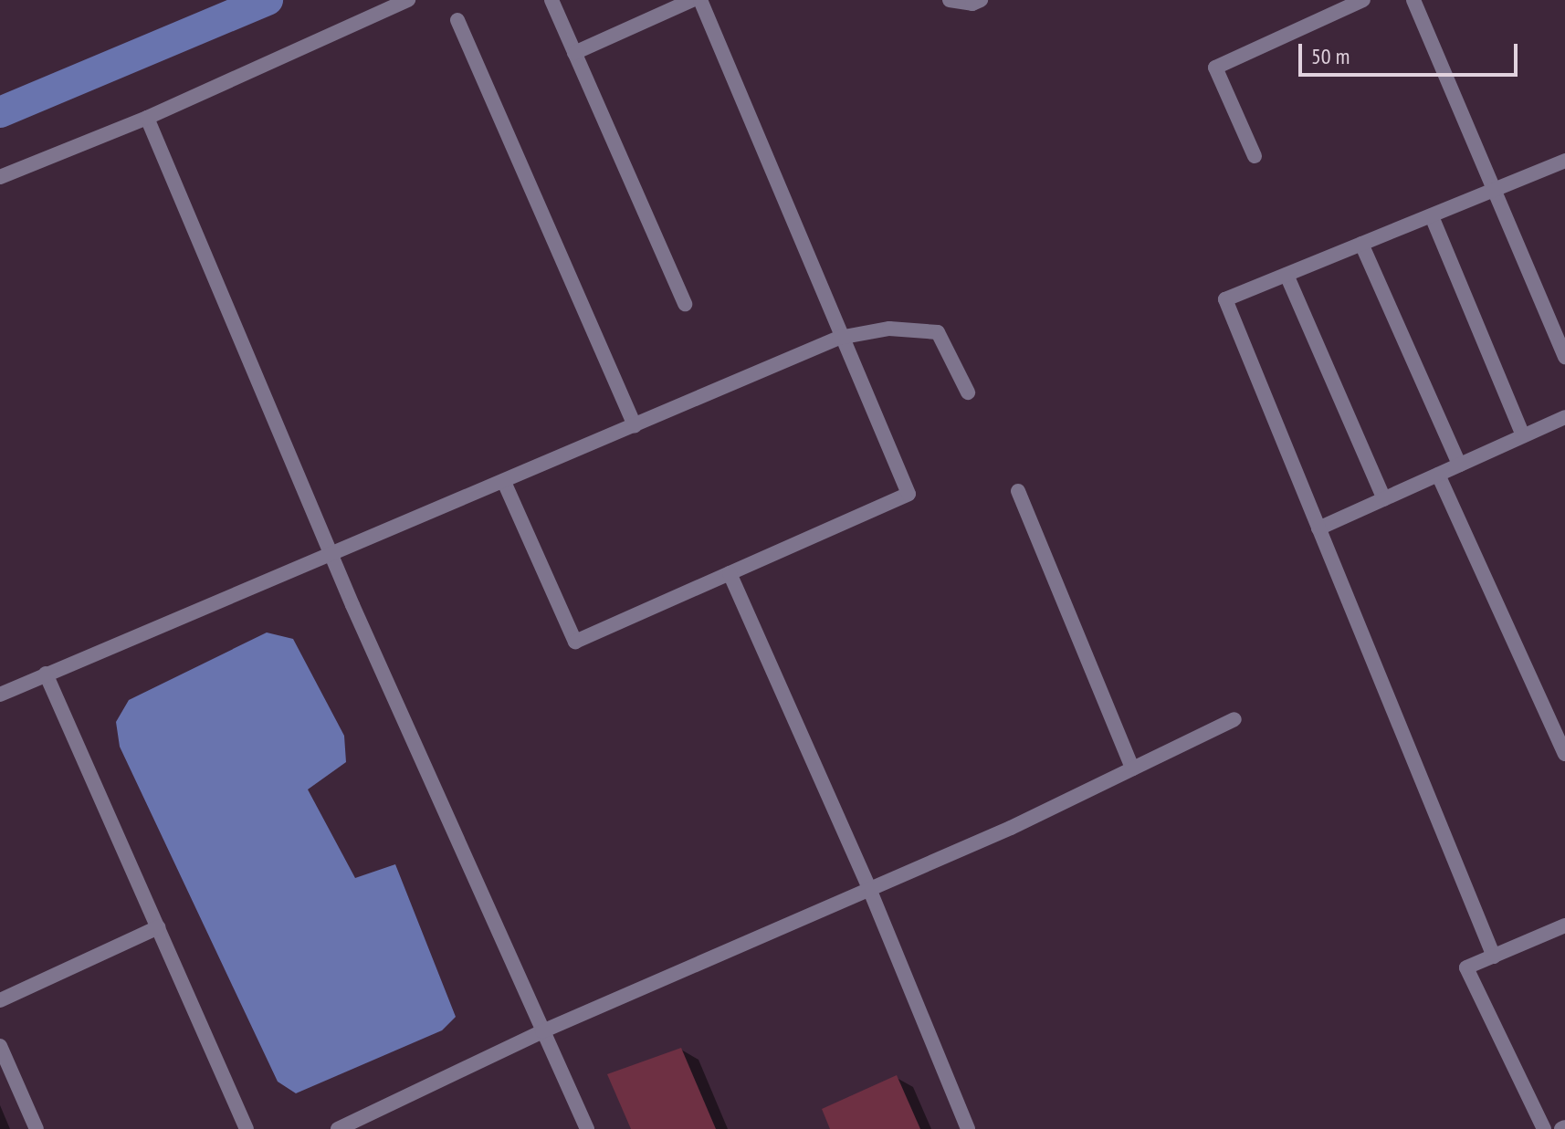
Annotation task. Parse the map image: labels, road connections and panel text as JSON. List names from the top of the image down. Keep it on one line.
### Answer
{"scale_bar":"50 m"}
